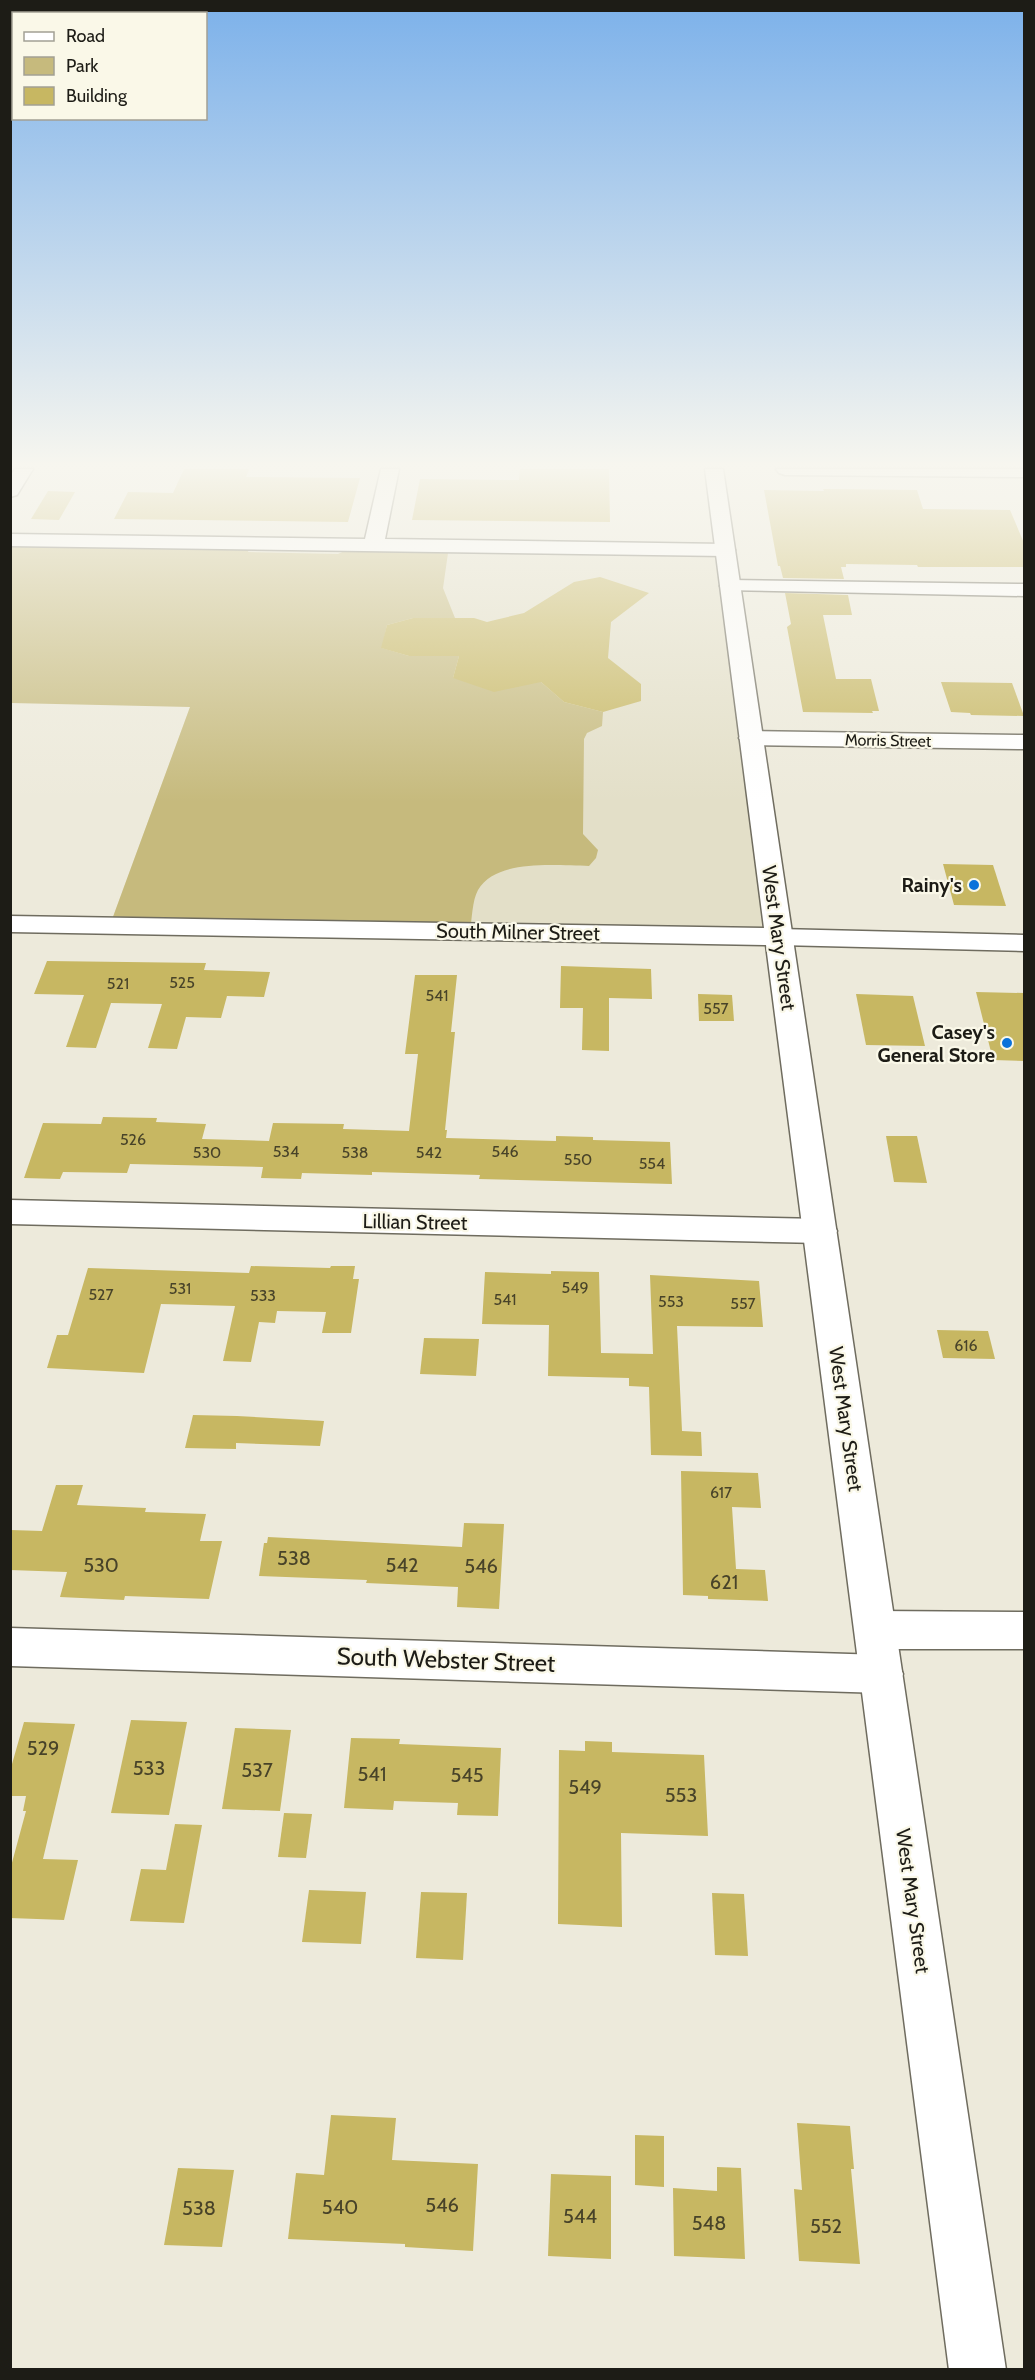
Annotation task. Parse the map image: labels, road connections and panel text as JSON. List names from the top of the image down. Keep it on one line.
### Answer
{"streets":{"street":["Morris Street","South Milner Street","West Mary Street","Lillian Street","South Webster Street"]},"crossings":[["Morris Street","West Mary Street"],["South Milner Street","West Mary Street"],["West Mary Street","Lillian Street"],["West Mary Street","South Webster Street"]],"places":["Rainy's","Casey's General Store"],"house_numbers":["525","521","541","557","526","534","546","530","538","542","550","554","549","531","527","533","541","553","557","616","617","538","530","542","546","621","529","533","537","541","545","549","553","546","540","538","544","548","552"],"legend":["Road","Park","Building"]}
